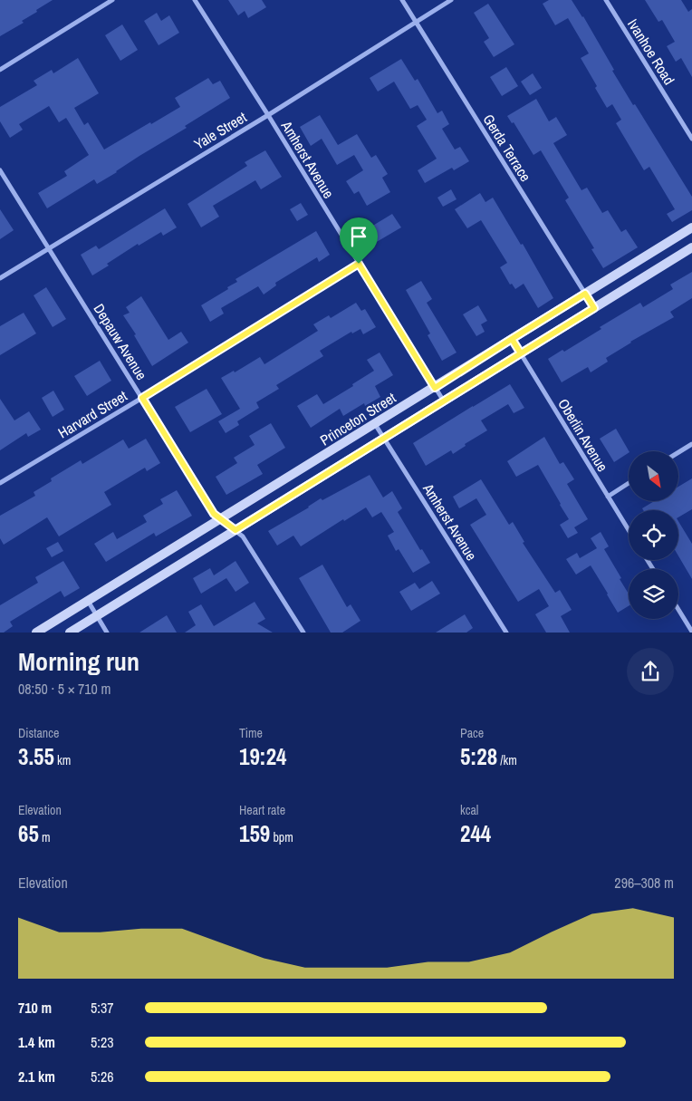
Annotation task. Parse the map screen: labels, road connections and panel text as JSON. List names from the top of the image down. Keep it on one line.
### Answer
{"streets":{"main road":["Princeton Street"],"street":["Ivanhoe Road","Yale Street","Gerda Terrace","Amherst Avenue","Depauw Avenue","Harvard Street","Oberlin Avenue"]},"crossings":[["Yale Street","Gerda Terrace"],["Yale Street","Amherst Avenue"],["Yale Street","Depauw Avenue"],["Gerda Terrace","Princeton Street"],["Amherst Avenue","Harvard Street"],["Amherst Avenue","Princeton Street"],["Depauw Avenue","Harvard Street"],["Depauw Avenue","Princeton Street"],["Princeton Street","Oberlin Avenue"]],"north":"bottom right","page":{"heading":["Morning run","08:50 · 5 × 710 m"],"stats":[["Distance","3.55 km"],["Time","19:24"],["Pace","5:28 /km"],["Elevation","65 m"],["Heart rate","159 bpm"],["kcal","244"]],"chart":["Elevation","296–308 m"],"list":[{"name":"710 m","note":"5:37"},{"name":"1.4 km","note":"5:23"},{"name":"2.1 km","note":"5:26"}]}}
